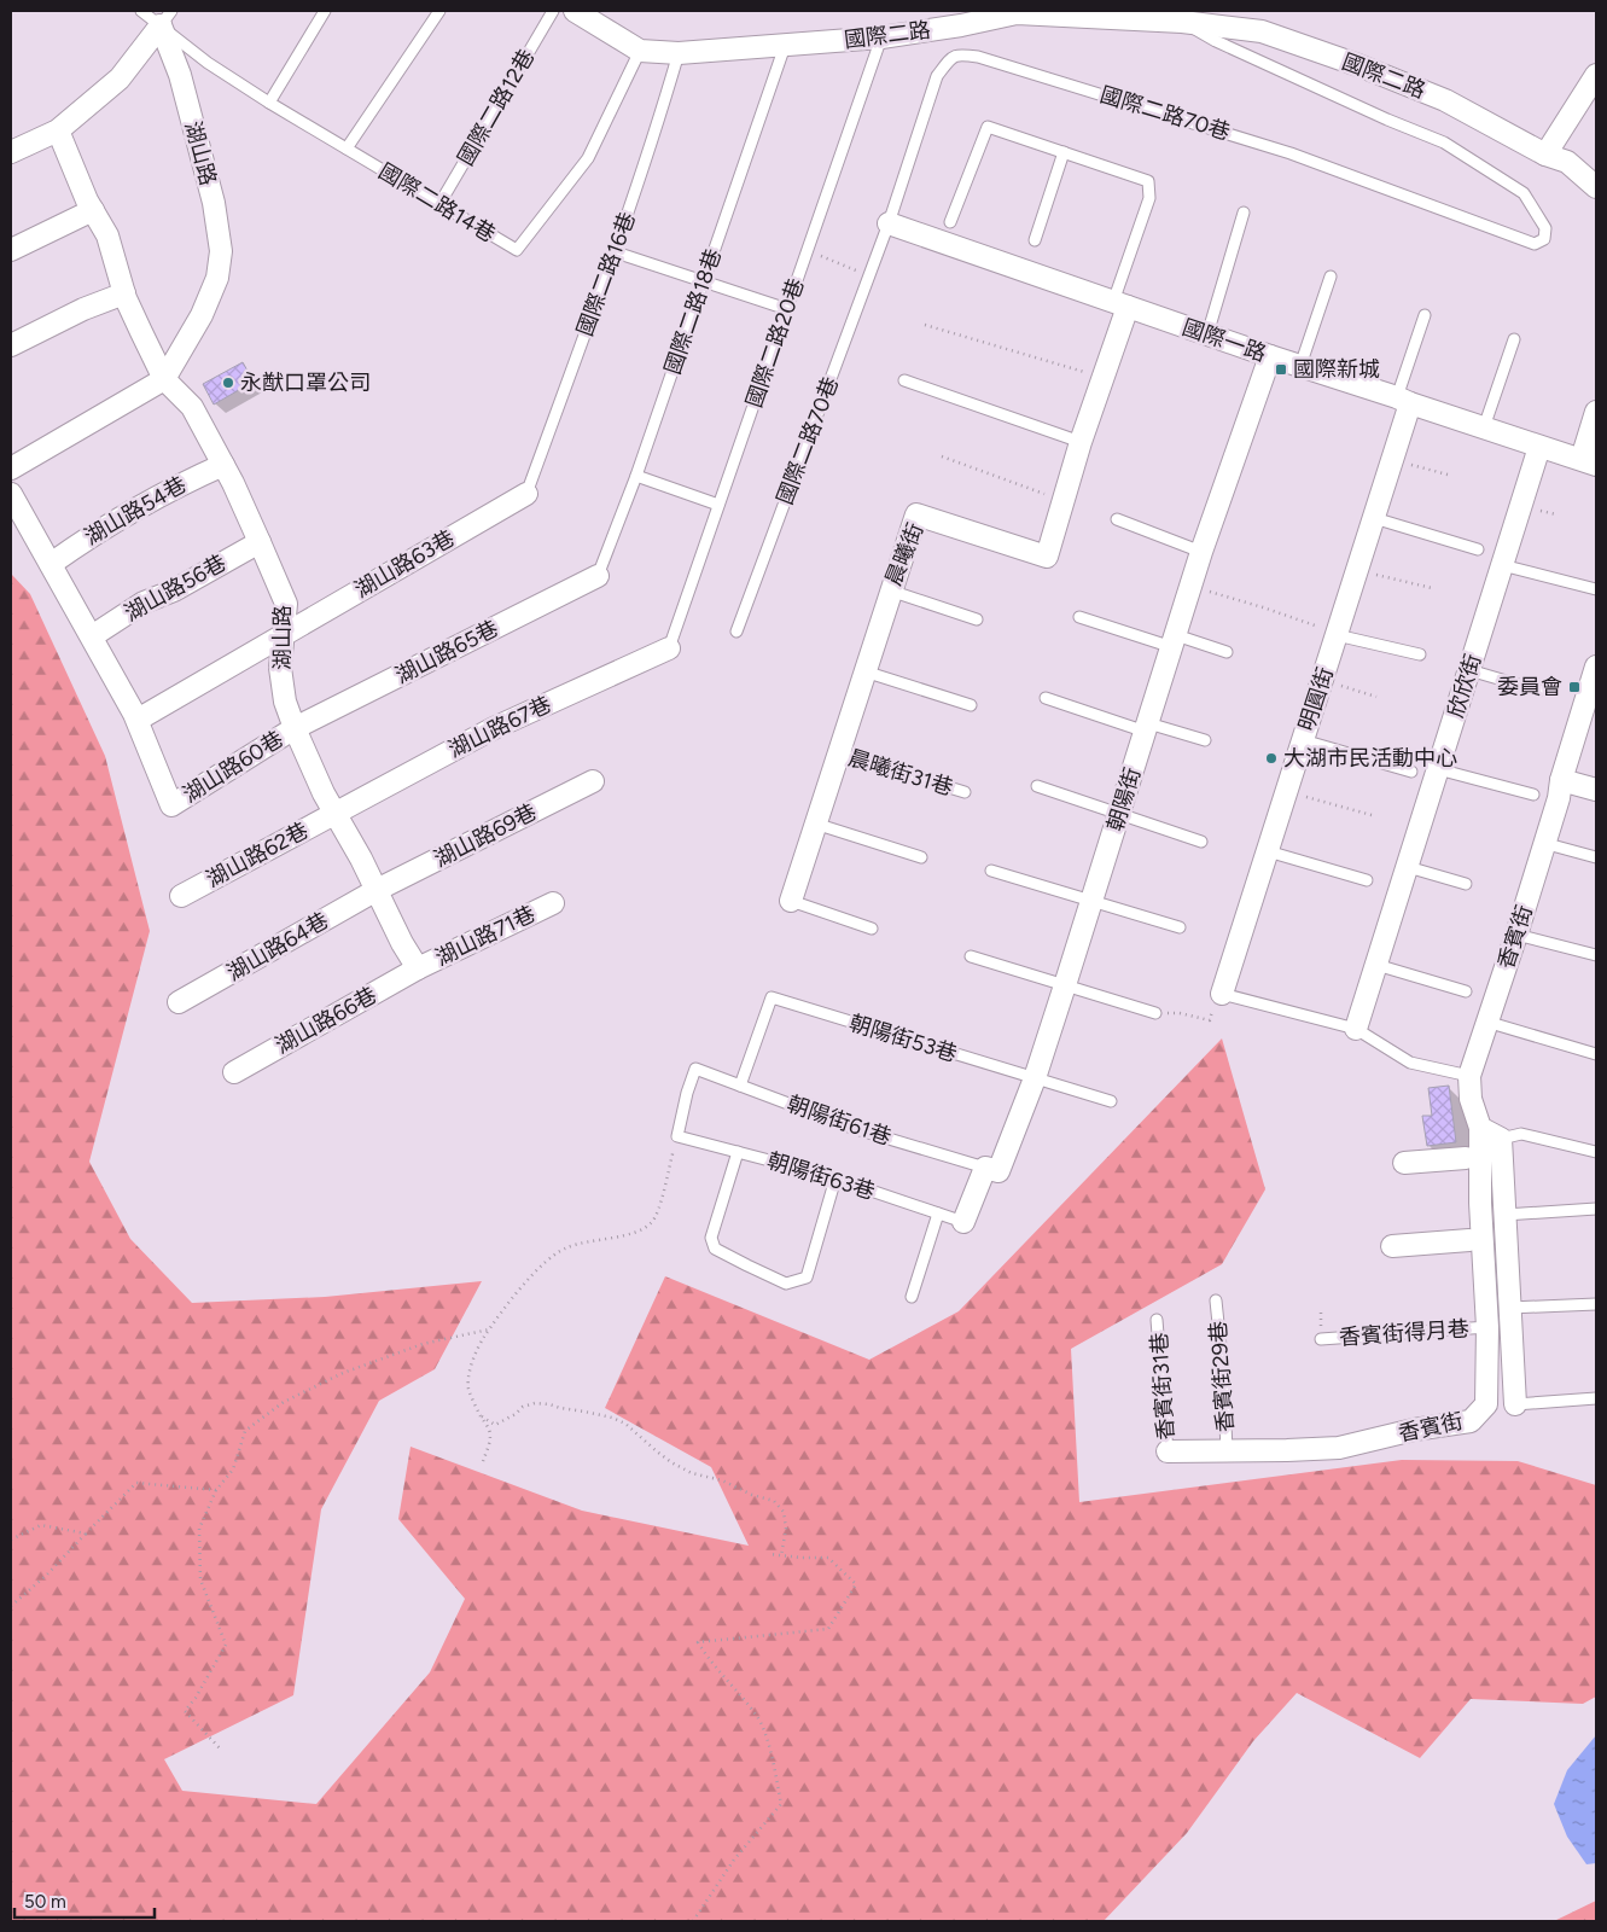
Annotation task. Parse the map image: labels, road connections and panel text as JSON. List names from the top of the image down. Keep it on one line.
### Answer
{"streets":{"street":["國際二路","湖山路","國際一路","湖山路54巷","晨曦街","湖山路63巷","湖山路56巷","湖山路65巷","欣欣街","明圓街","湖山路67巷","湖山路60巷","朝陽街","湖山路69巷","湖山路62巷","湖山路71巷","香賓街","湖山路64巷","湖山路66巷"],"lane":["國際二路12巷","國際二路70巷","國際二路14巷","國際二路16巷","國際二路18巷","國際二路20巷","晨曦街31巷","朝陽街53巷","朝陽街61巷","朝陽街63巷","香賓街得月巷","香賓街29巷","香賓街31巷"]},"crossings":[["國際二路","國際二路70巷"],["國際二路","國際二路14巷"],["國際二路","國際二路16巷"],["國際二路","國際二路18巷"],["國際二路","國際二路20巷"],["國際二路12巷","國際二路14巷"],["國際二路70巷","國際一路"],["湖山路","國際二路14巷"],["湖山路","湖山路54巷"],["湖山路","湖山路63巷"],["湖山路","湖山路56巷"],["湖山路","湖山路65巷"],["湖山路","湖山路67巷"],["湖山路","湖山路60巷"],["湖山路","湖山路69巷"],["湖山路","湖山路62巷"],["湖山路","湖山路71巷"],["湖山路","湖山路64巷"],["湖山路","湖山路66巷"],["國際二路16巷","湖山路63巷"],["國際二路18巷","湖山路65巷"],["國際一路","晨曦街"],["國際一路","欣欣街"],["國際一路","明圓街"],["國際一路","朝陽街"],["國際二路20巷","湖山路67巷"],["晨曦街","晨曦街31巷"],["湖山路63巷","湖山路60巷"],["湖山路65巷","湖山路60巷"],["湖山路67巷","湖山路62巷"],["朝陽街","朝陽街53巷"],["朝陽街","朝陽街61巷"],["湖山路69巷","湖山路64巷"],["湖山路71巷","湖山路66巷"],["香賓街","香賓街得月巷"],["香賓街","香賓街29巷"],["香賓街","香賓街31巷"],["朝陽街53巷","朝陽街61巷"],["朝陽街61巷","朝陽街63巷"]],"places":{"transit":["國際新城","委員會"],"other":["永猷口罩公司","大湖市民活動中心"]},"scale_bar":"50 m"}
